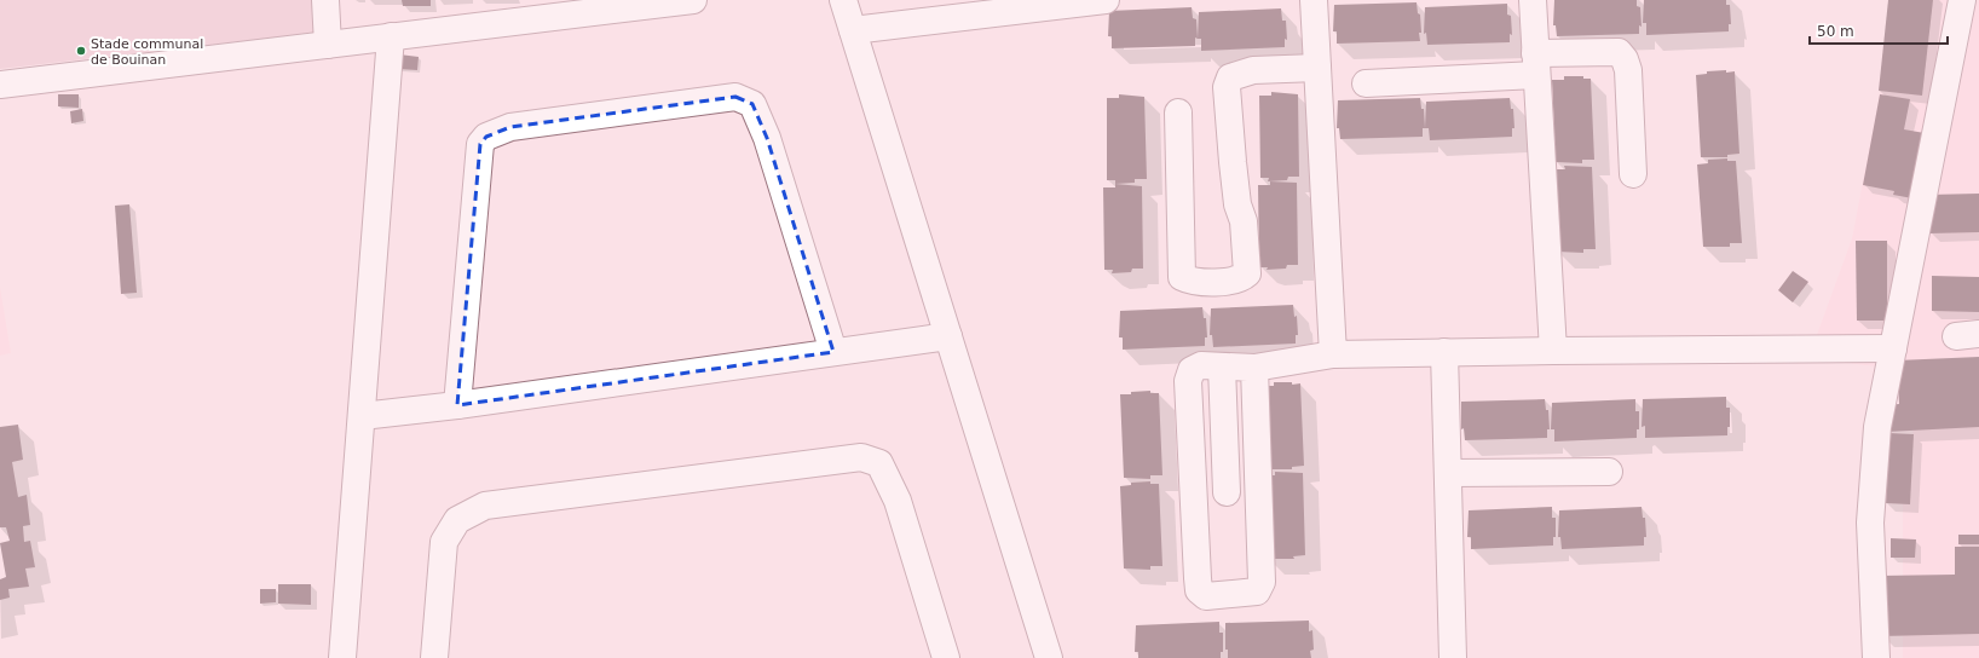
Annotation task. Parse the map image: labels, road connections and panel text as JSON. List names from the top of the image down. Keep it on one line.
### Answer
{"places":["Stade communal de Bouinan"],"scale_bar":"50 m"}
